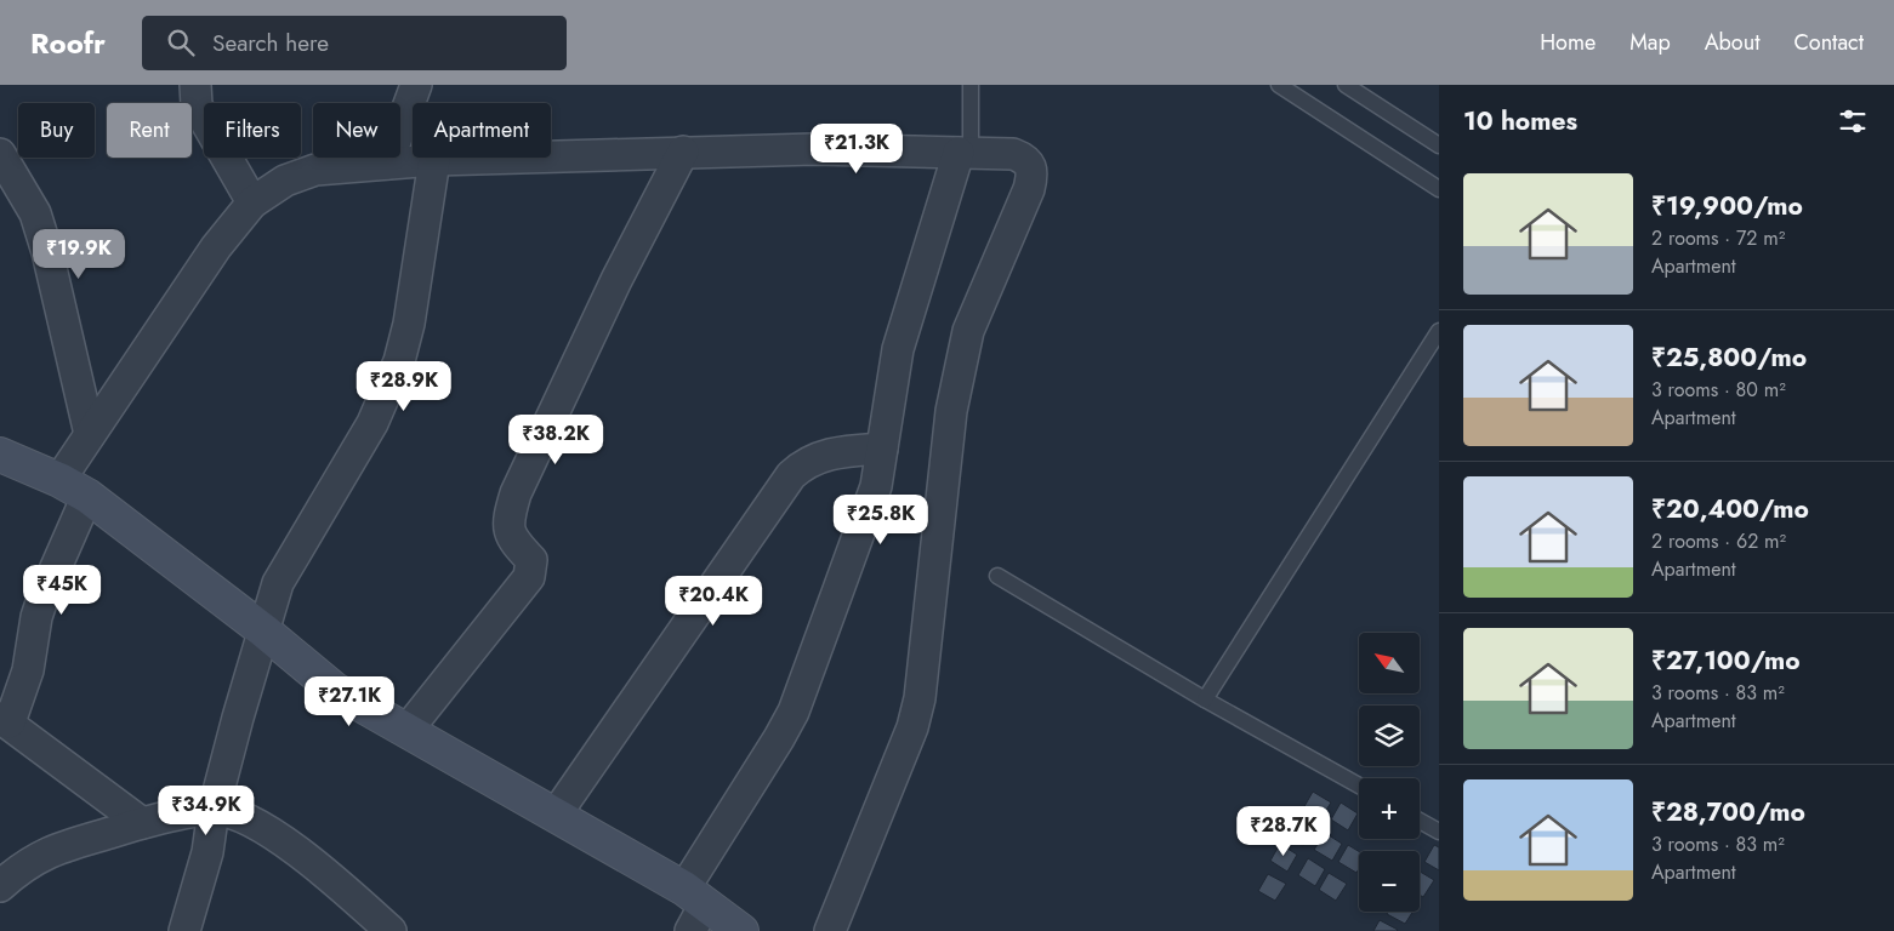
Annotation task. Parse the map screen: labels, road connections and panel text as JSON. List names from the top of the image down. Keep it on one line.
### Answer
{"north":"top left","page":{"header":"Roofr","search":"Search here","nav":["Home","Map","About","Contact"],"heading":"10 homes","chip":["Buy","Rent","Filters","New","Apartment"],"price":["₹21.3K","₹19.9K","₹28.9K","₹38.2K","₹25.8K","₹45K","₹20.4K","₹27.1K","₹34.9K","₹28.7K"],"list":[{"name":"₹19,900/mo","note":"2 rooms · 72 m² · Apartment"},{"name":"₹25,800/mo","note":"3 rooms · 80 m² · Apartment"},{"name":"₹20,400/mo","note":"2 rooms · 62 m² · Apartment"},{"name":"₹27,100/mo","note":"3 rooms · 83 m² · Apartment"},{"name":"₹28,700/mo","note":"3 rooms · 83 m² · Apartment"}],"map_buttons":["+","−"]}}
